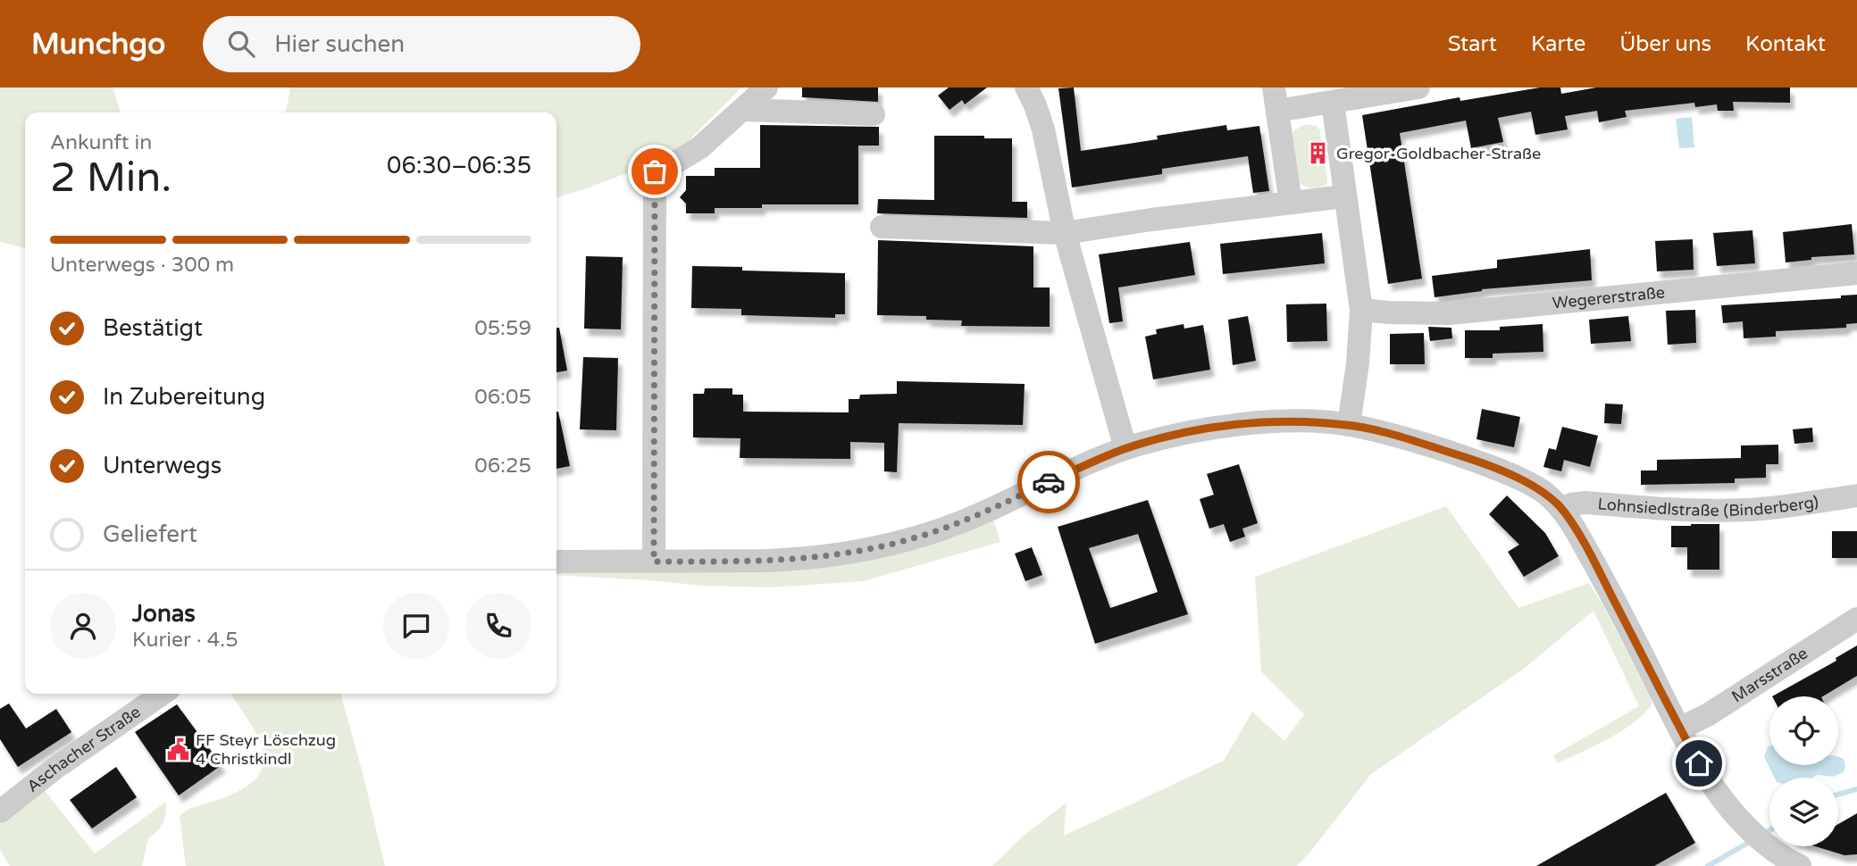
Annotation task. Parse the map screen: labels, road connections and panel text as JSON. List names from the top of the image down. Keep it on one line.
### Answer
{"streets":{"street":["Wegererstraße","Lohnsiedlstraße (Binderberg)","Marsstraße","Aschacher Straße"]},"places":{"building":["Gregor-Goldbacher-Straße"],"public building":["FF Steyr Löschzug 4 Christkindl"]},"page":{"header":"Munchgo","search":"Hier suchen","nav":["Start","Karte","Über uns","Kontakt"],"heading":["2 Min.","Ankunft in","06:30–06:35"],"panel":["Jonas","Kurier · 4.5"],"bar":"Unterwegs · 300 m","list":[["Bestätigt","05:59"],["In Zubereitung","06:05"],["Unterwegs","06:25"],"Geliefert"]}}
